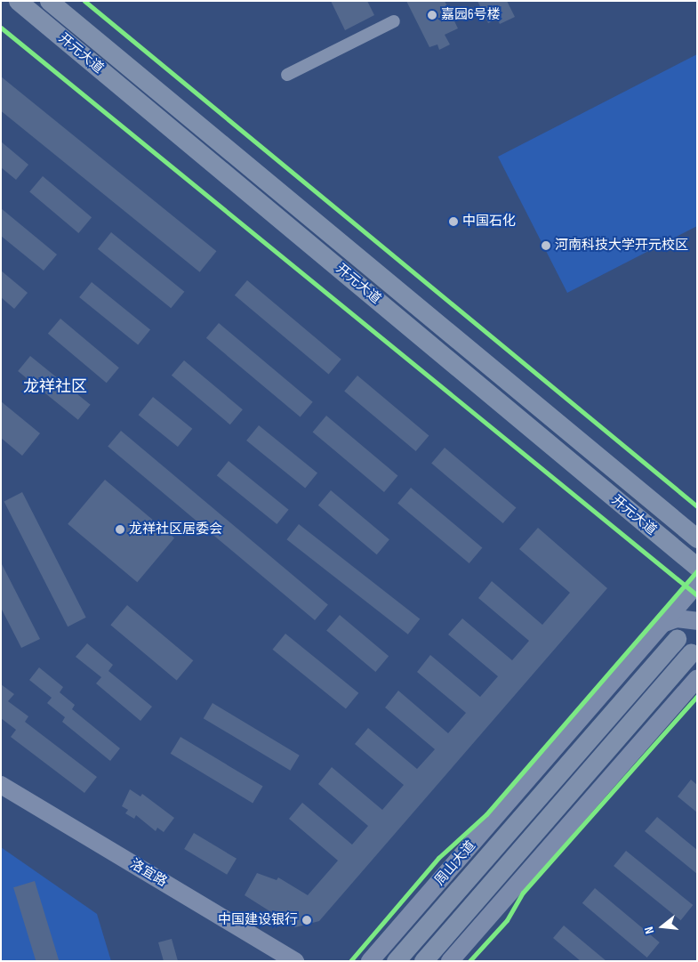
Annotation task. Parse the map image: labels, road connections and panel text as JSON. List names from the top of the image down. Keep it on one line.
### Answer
{"streets":{"main road":["开元大道","周山大道","洛宜路"]},"districts":["龙祥社区"],"places":["嘉园6号楼","中国石化","河南科技大学开元校区","龙祥社区居委会","中国建设银行"],"north":"left"}
